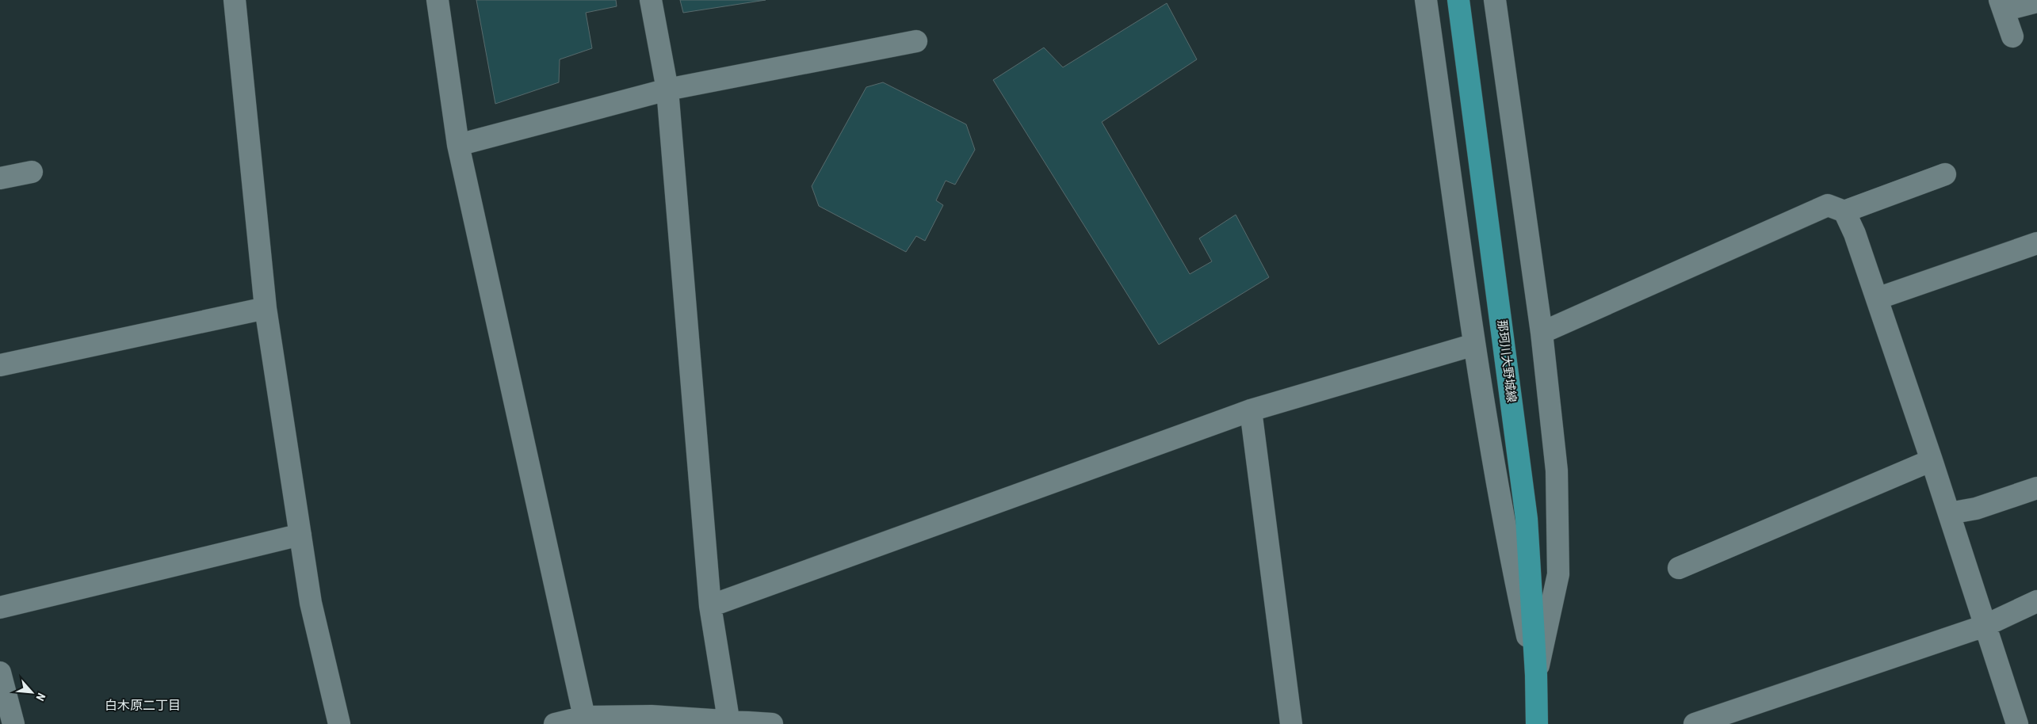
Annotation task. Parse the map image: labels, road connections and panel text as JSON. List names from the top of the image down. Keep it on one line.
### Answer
{"streets":{"main road":["那珂川大野城線"]},"districts":["白木原二丁目"],"north":"bottom right"}
